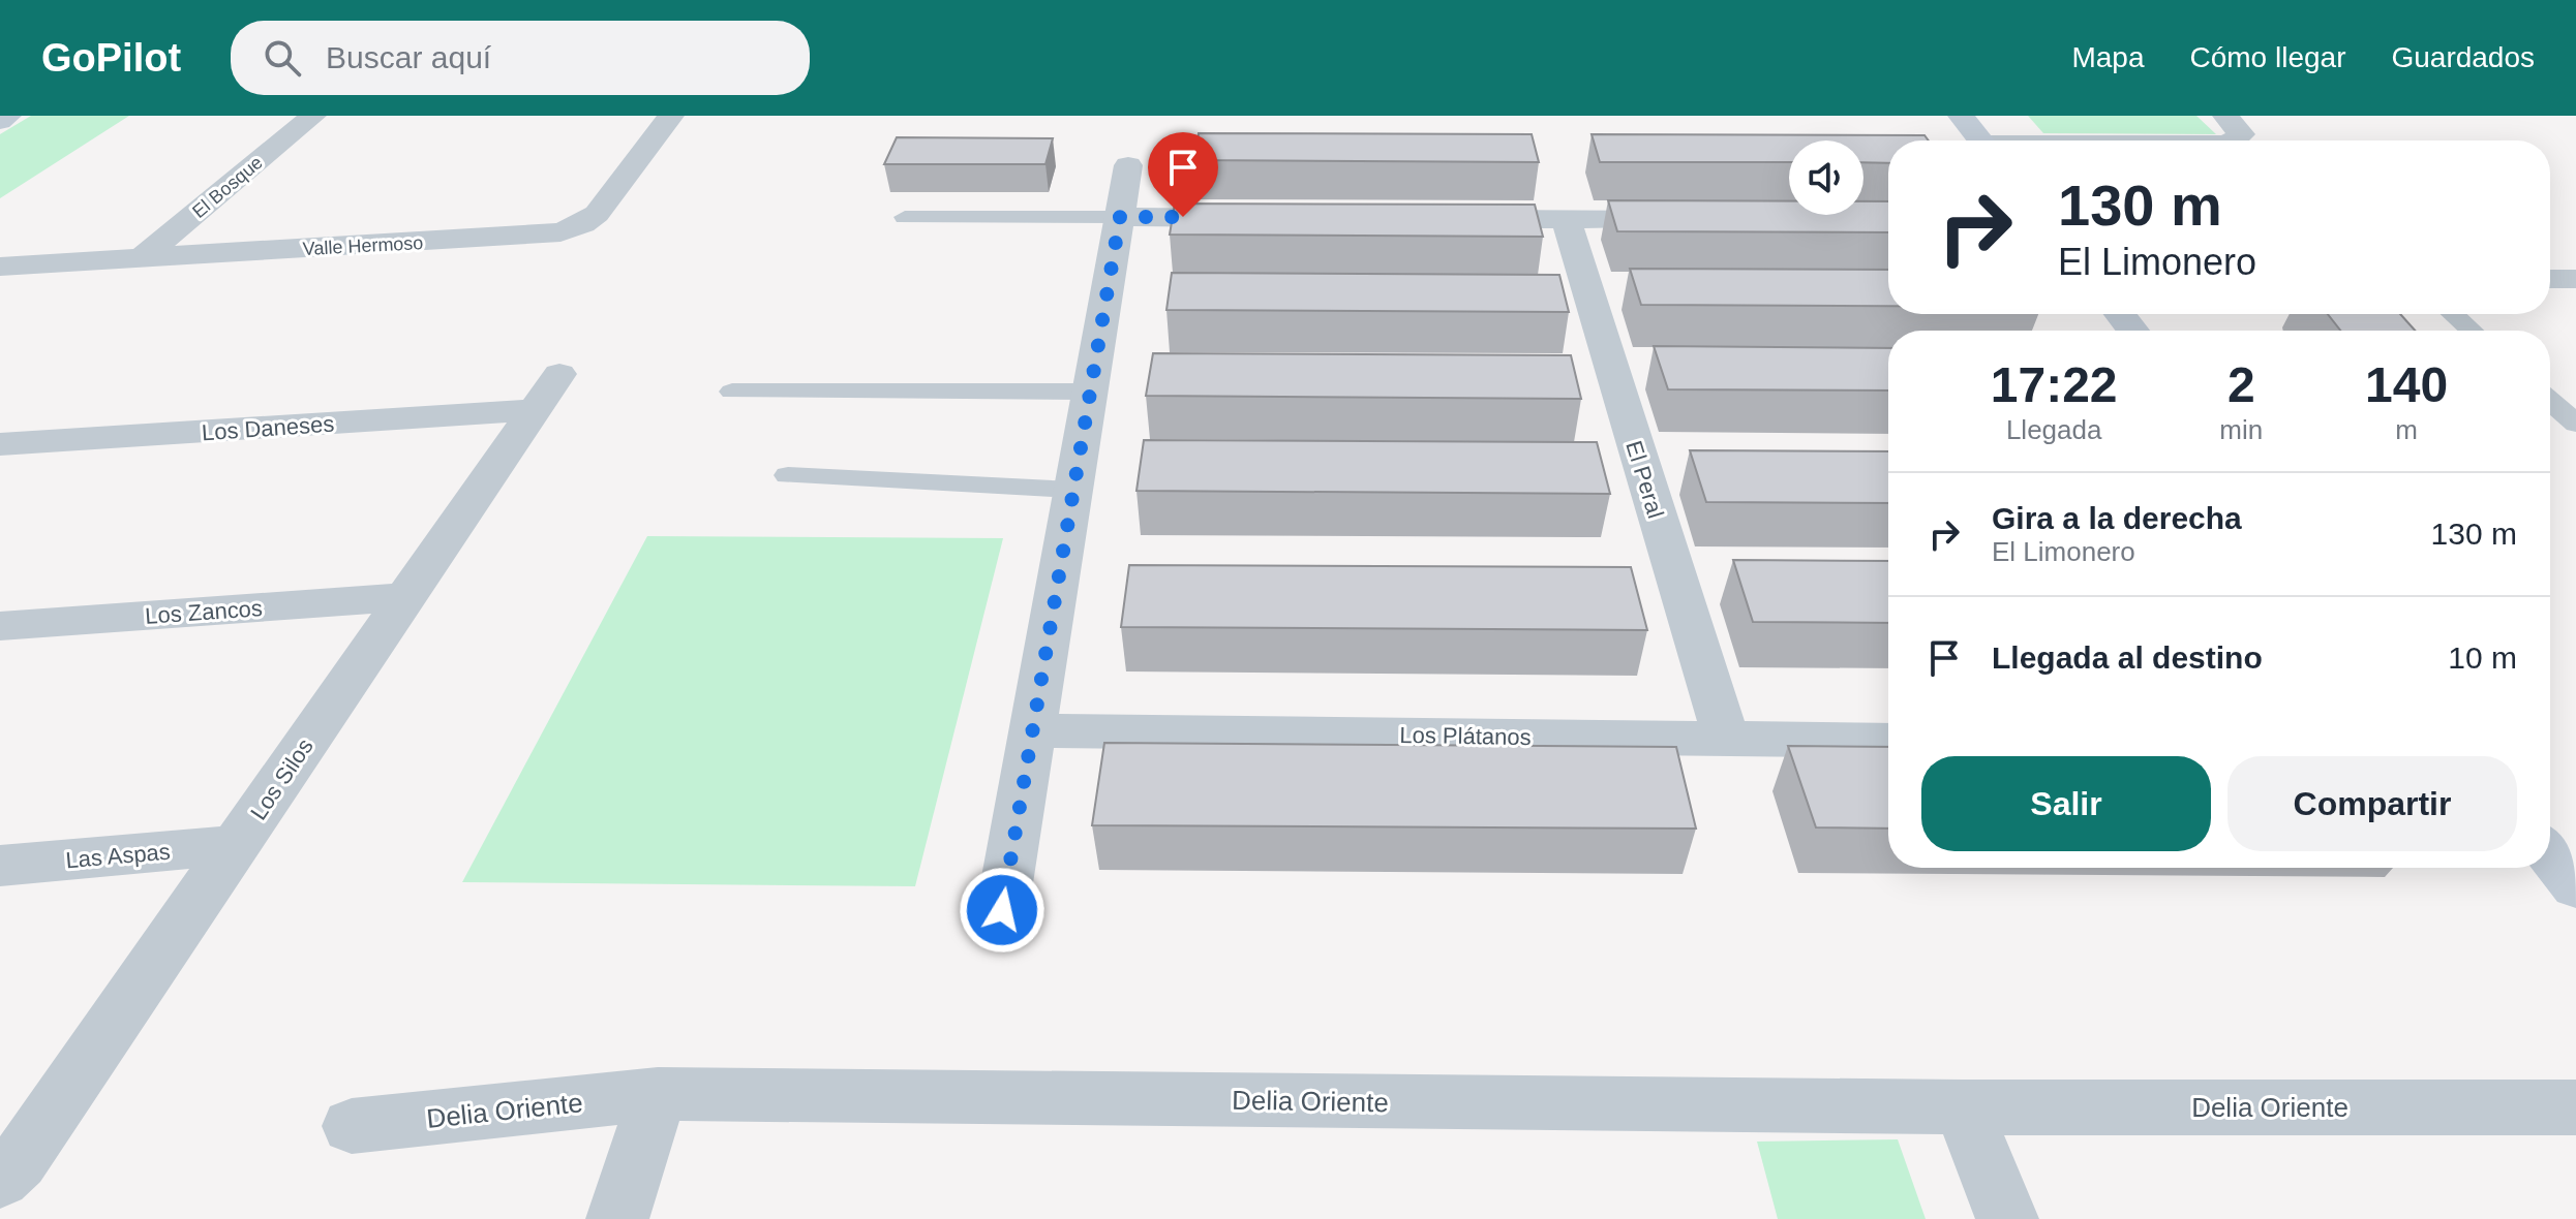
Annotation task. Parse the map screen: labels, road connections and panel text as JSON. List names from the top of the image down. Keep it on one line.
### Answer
{"streets":{"street":["El Bosque","Valle Hermoso","Los Daneses","El Peral","Los Zancos","Los Plátanos","Los Silos","Las Aspas","Delia Oriente"]},"crossings":[["El Bosque","Valle Hermoso"],["Los Daneses","Los Silos"],["El Peral","Los Plátanos"],["Los Zancos","Los Silos"],["Los Silos","Las Aspas"]],"page":{"header":"GoPilot","search":"Buscar aquí","nav":["Mapa","Cómo llegar","Guardados"],"turn":["130 m","El Limonero"],"eta":["17:22","Llegada","2","min","140","m"],"list":[{"name":"Gira a la derecha","note":"El Limonero","value":"130 m"},{"name":"Llegada al destino","value":"10 m"}],"buttons":["Salir","Compartir"]}}
